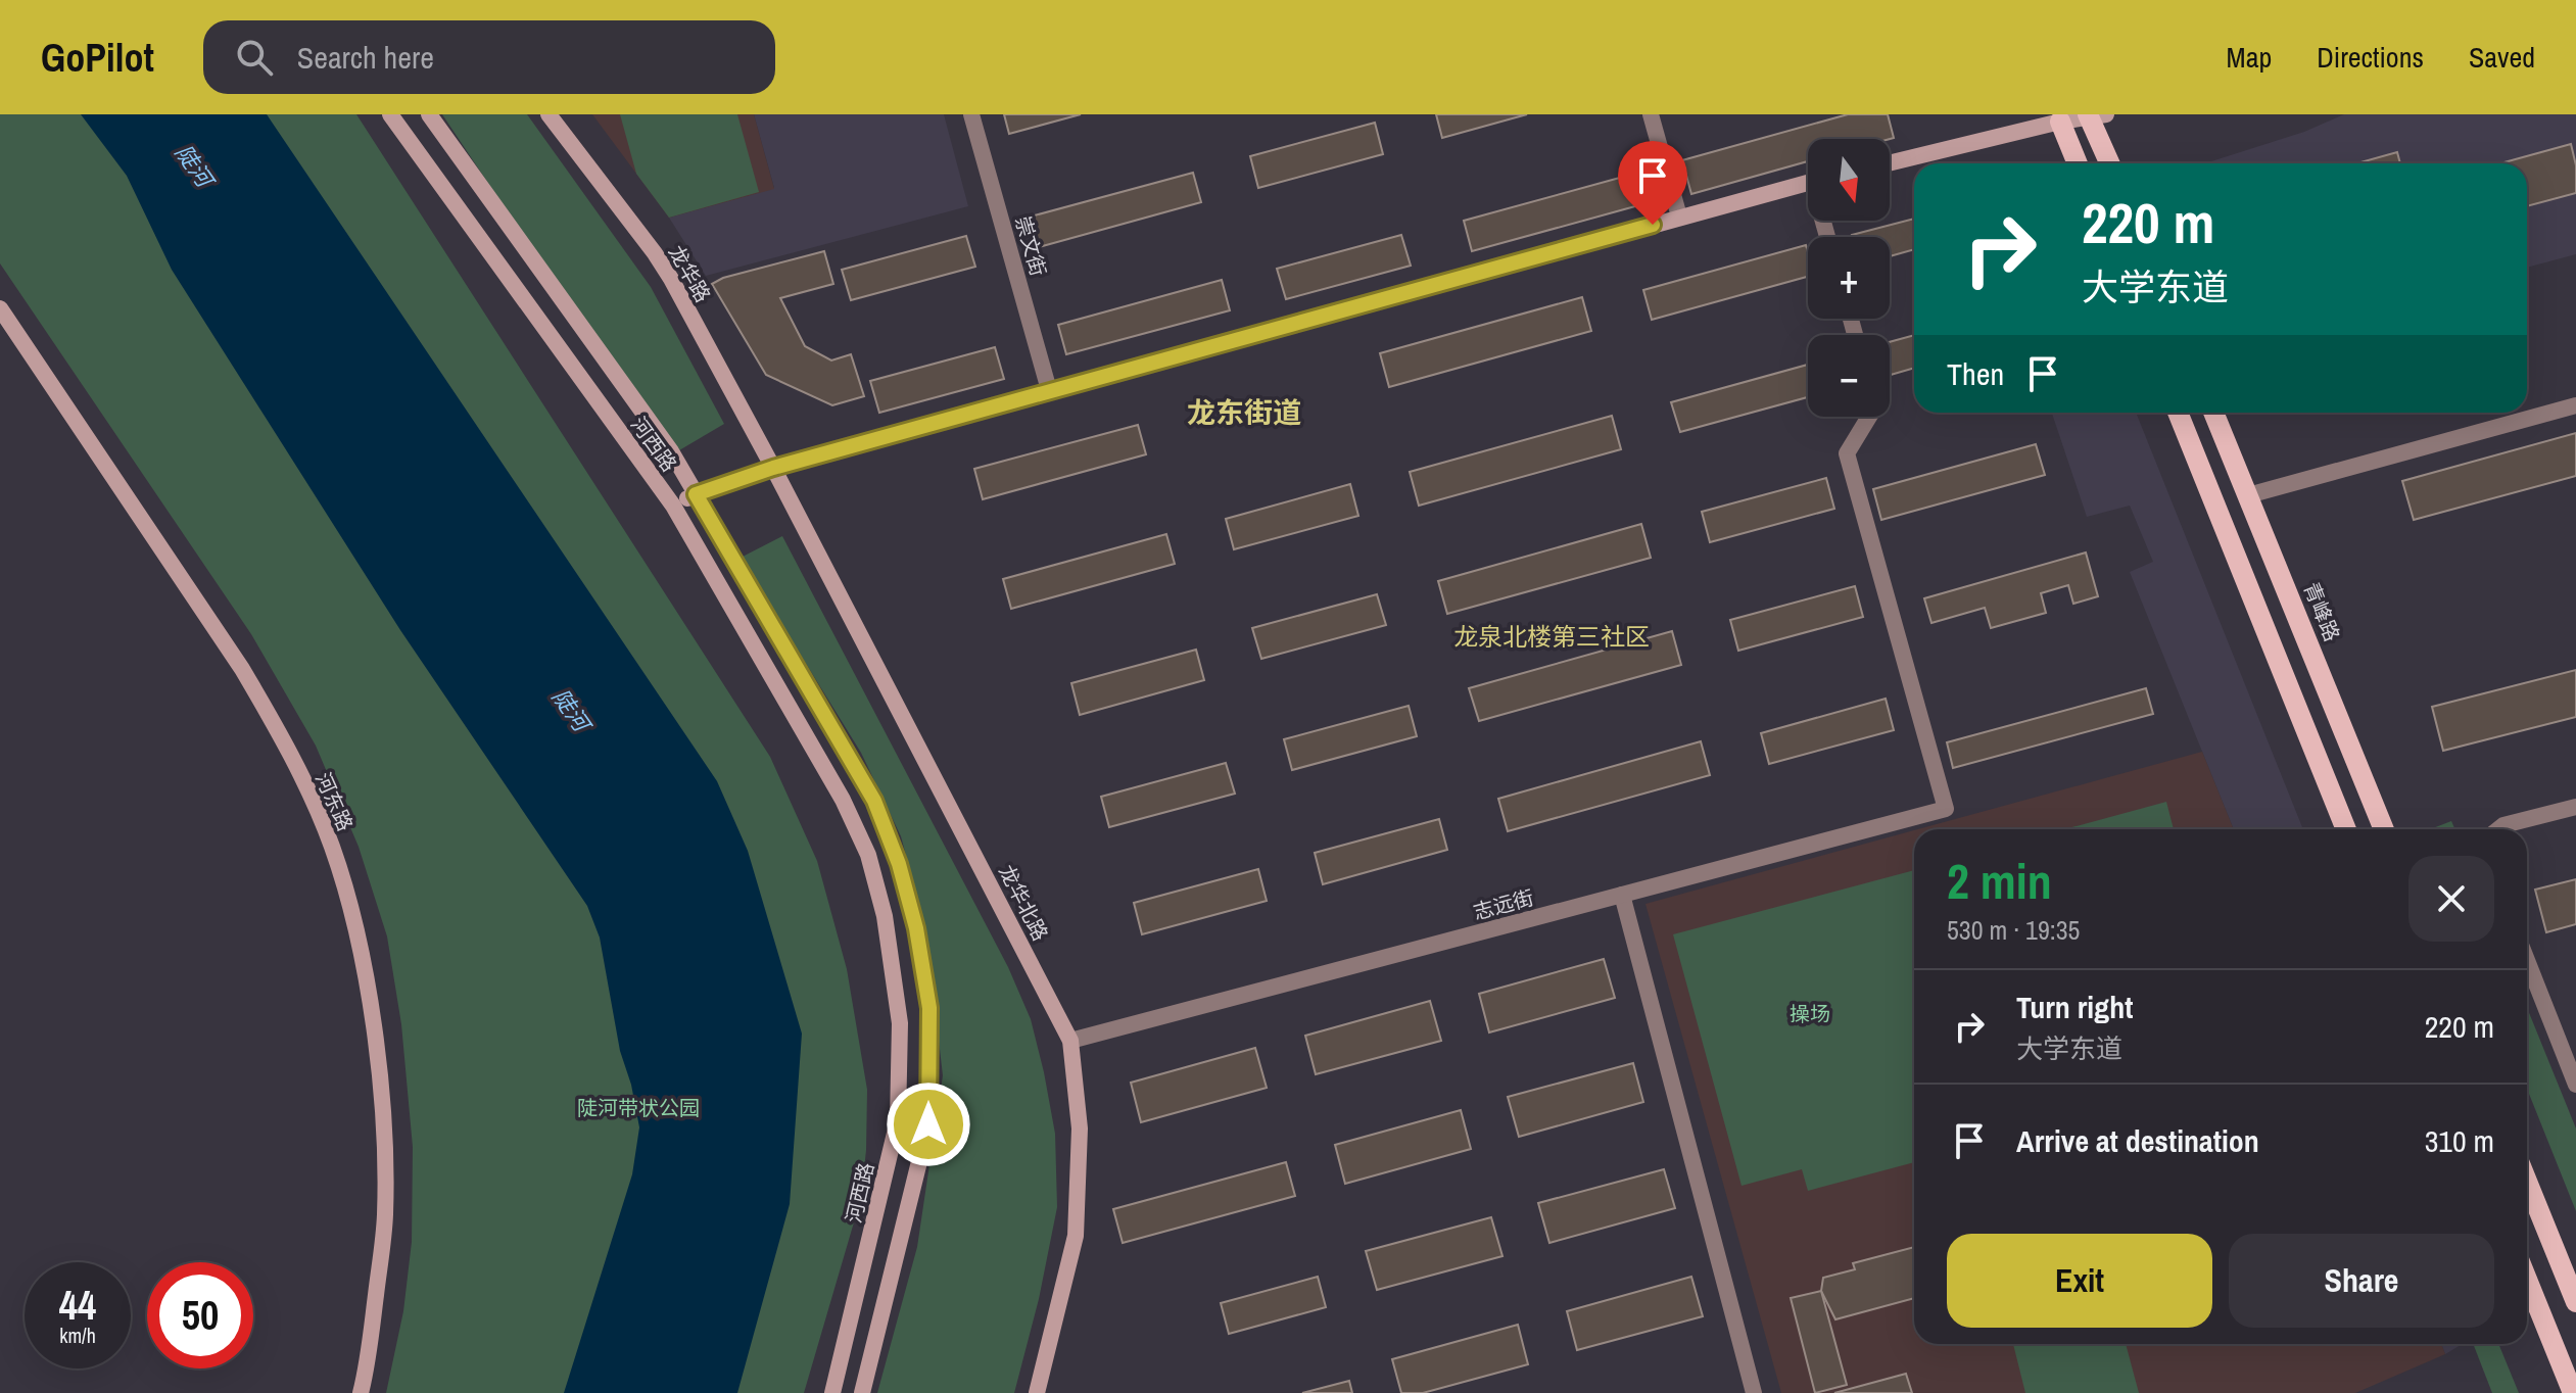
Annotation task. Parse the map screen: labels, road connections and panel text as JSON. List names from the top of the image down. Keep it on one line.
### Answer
{"streets":{"main road":["青峰路"],"street":["崇文街","龙华路","河西路","河东路","龙华北路","志远街"]},"crossings":[["龙华路","龙华北路"],["龙华北路","志远街"]],"districts":["龙东街道","龙泉北楼第三社区"],"water":["陡河"],"parks":["操场","陡河带状公园"],"north":"bottom","page":{"header":"GoPilot","search":"Search here","nav":["Map","Directions","Saved"],"map_buttons":["+","−"],"turn":["220 m","大学东道"],"then":"Then","heading":["2 min","530 m · 19:35"],"list":[{"name":"Turn right","note":"大学东道","value":"220 m"},{"name":"Arrive at destination","value":"310 m"}],"buttons":["Exit","Share"],"speed":"44 km/h","limit":"50"}}
